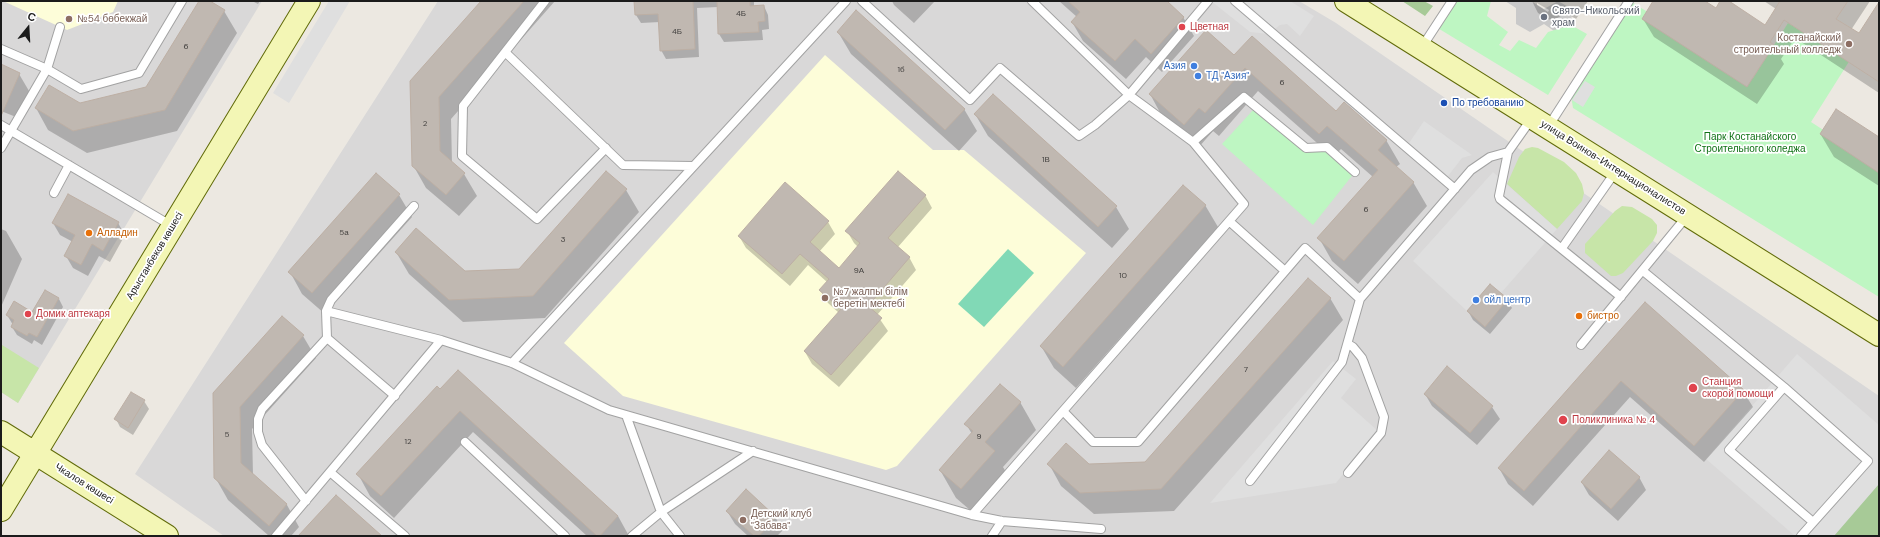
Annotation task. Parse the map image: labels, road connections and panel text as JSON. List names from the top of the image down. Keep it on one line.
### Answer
{"streets":{"street":["улица Воинов-Интернационалистов","Арыстанбеков көшесі","Чкалов көшесі"]},"crossings":[["Арыстанбеков көшесі","Чкалов көшесі"]],"parks":["Парк Костанайского Строительного коледжа"],"places":["Свято-Никольский храм","№54 бөбекжай","Цветная","Костанайский строительный колледж","Азия","ТД \"Азия\"","По требованию","Алладин","№7 жалпы білім беретін мектебі","ойл центр","Домик аптекаря","бистро","Станция скорой помощи","Поликлиника № 4","Детский клуб \"Забава\""],"house_numbers":["4Б","4Б","6","1б","6","2","1В","6","5а","3","9А","10","7","5","9","12"],"north":"top"}
